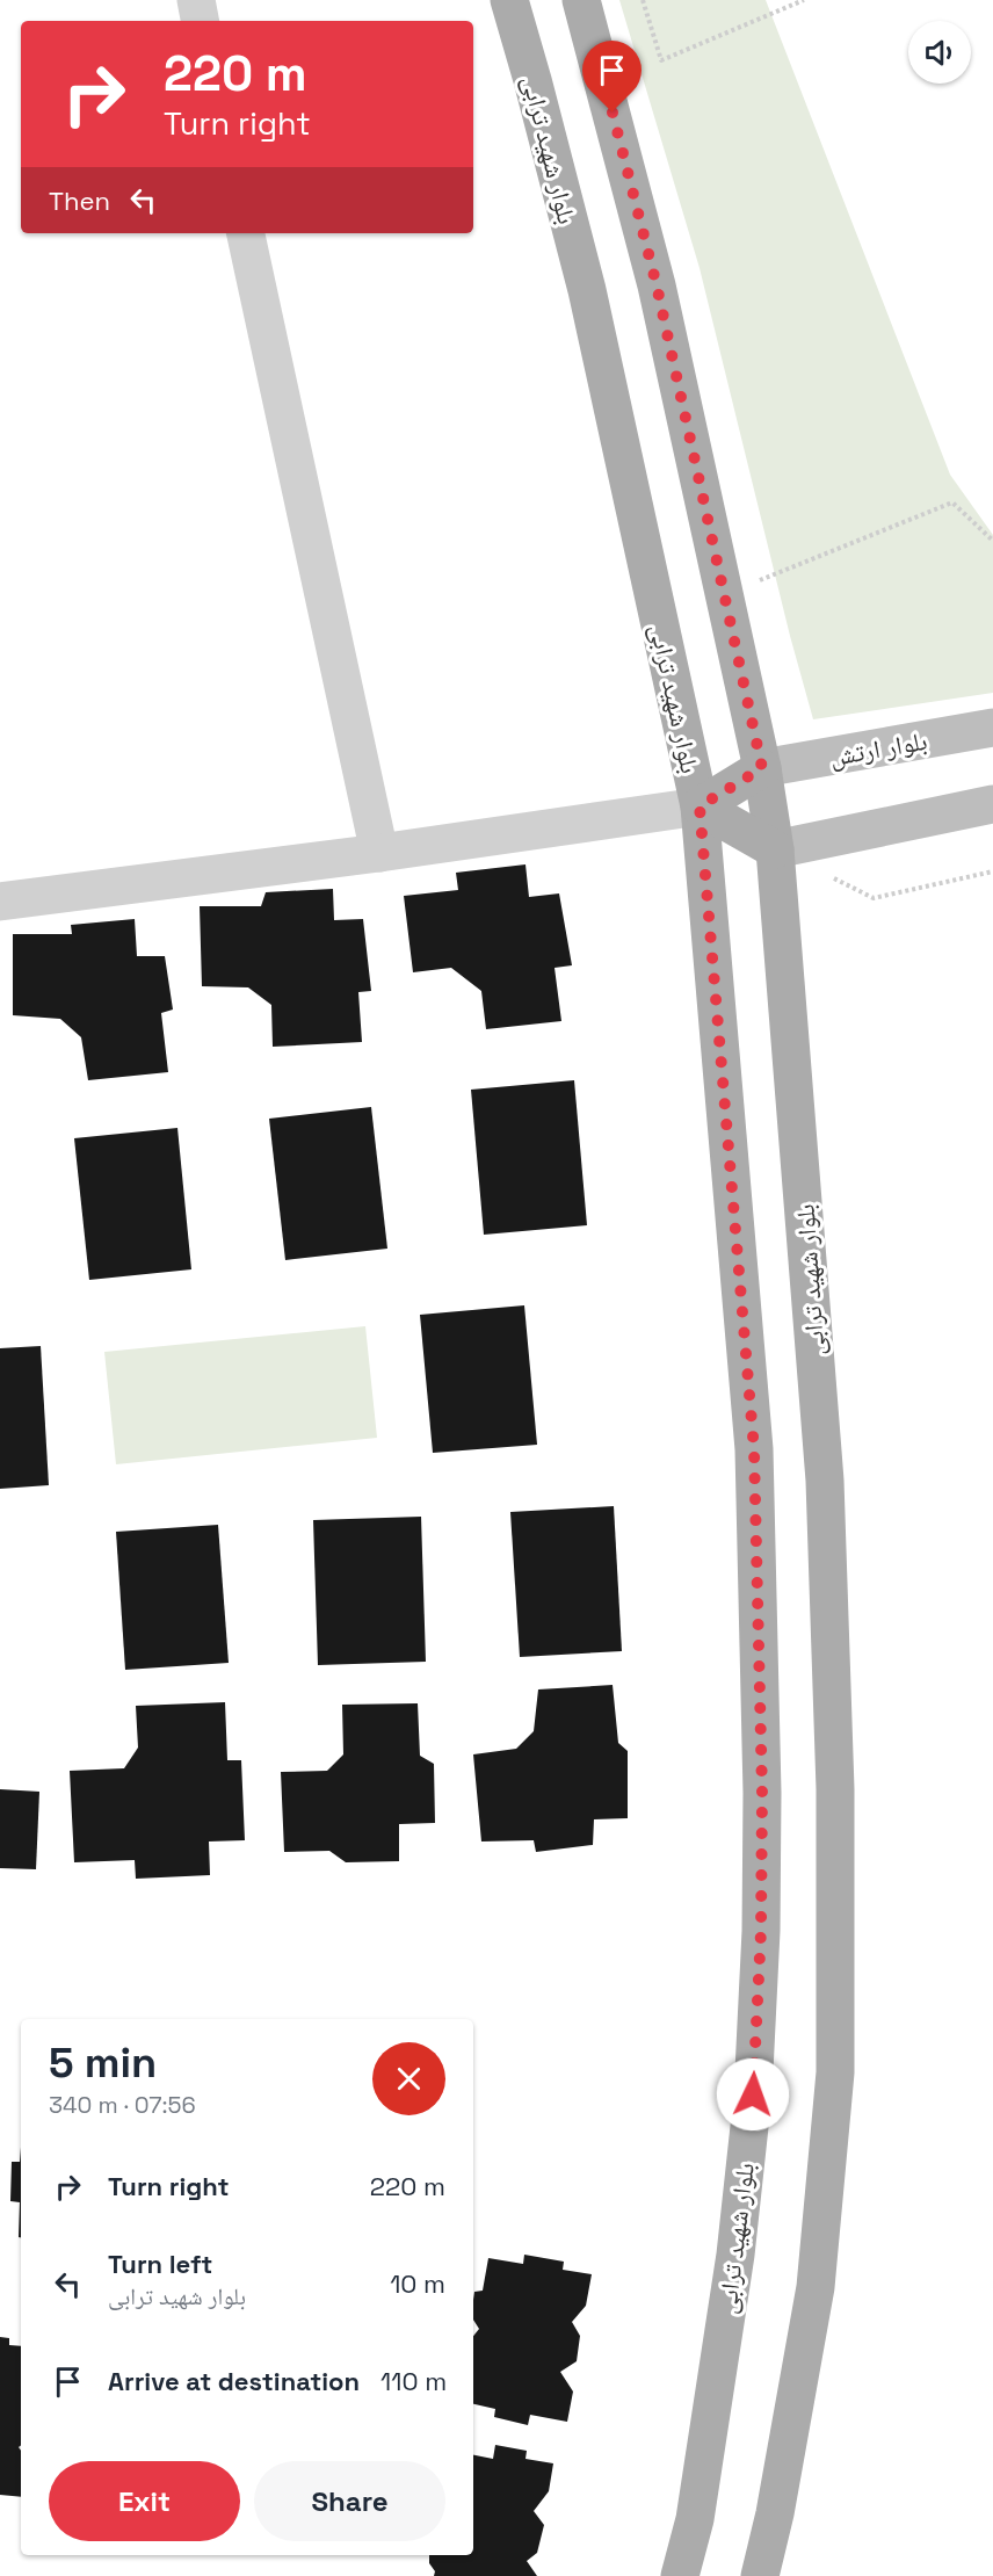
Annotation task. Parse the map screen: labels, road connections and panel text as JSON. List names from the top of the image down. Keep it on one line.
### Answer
{"streets":{"main road":["بلوار شهید ترابی","بلوار ارتش"]},"crossings":[["بلوار شهید ترابی","بلوار ارتش"]],"page":{"turn":["220 m","Turn right"],"then":"Then","heading":["5 min","340 m · 07:56"],"list":[{"name":"Turn right","value":"220 m"},{"name":"Turn left","note":"بلوار شهید ترابی","value":"10 m"},{"name":"Arrive at destination","value":"110 m"}],"buttons":["Exit","Share"]}}
